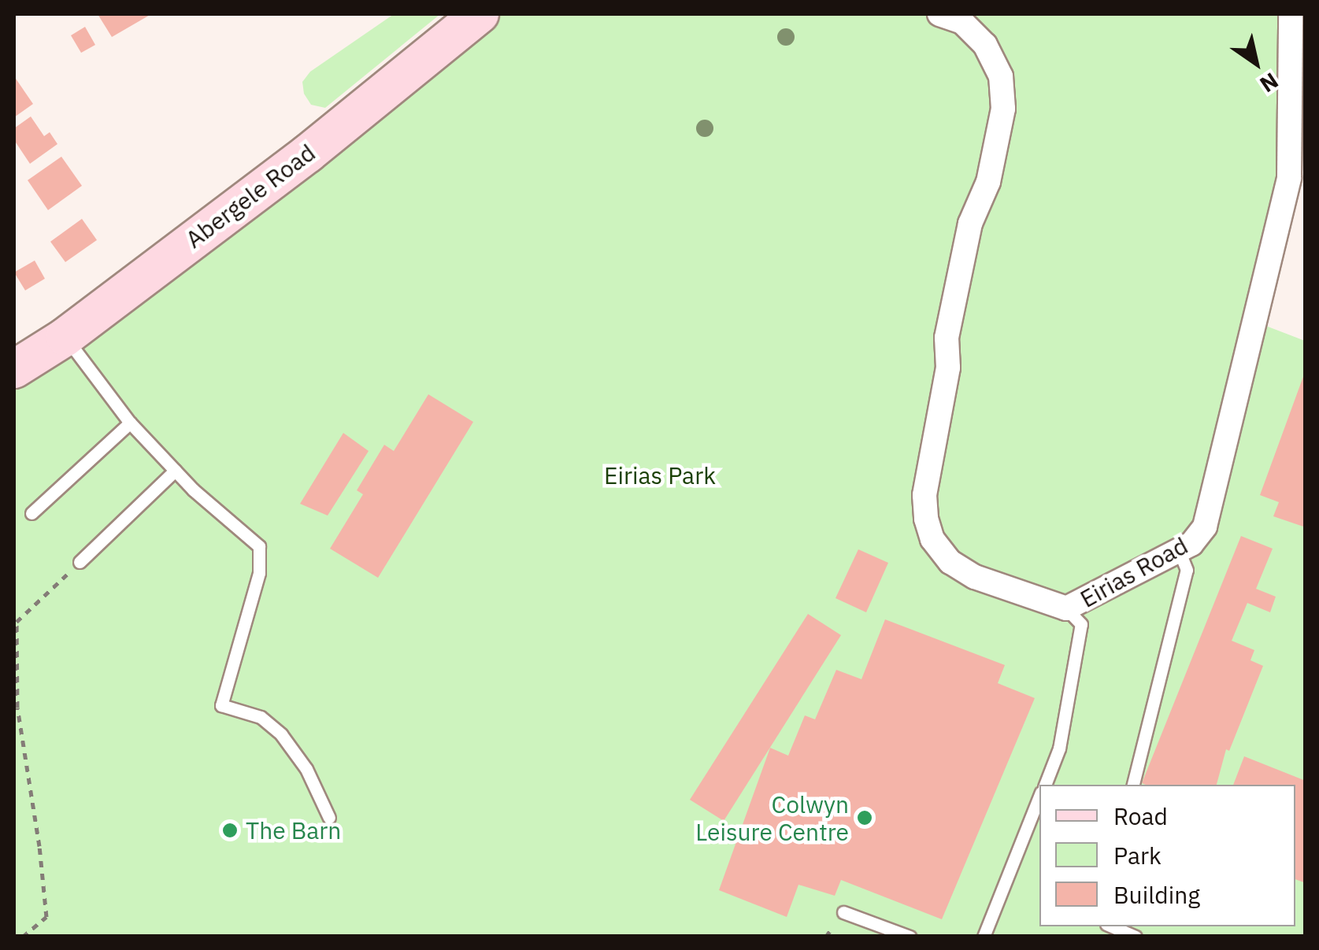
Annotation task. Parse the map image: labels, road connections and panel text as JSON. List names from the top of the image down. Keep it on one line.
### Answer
{"streets":{"main road":["Abergele Road"],"street":["Eirias Road"]},"parks":["Eirias Park"],"places":["Colwyn Leisure Centre","The Barn"],"legend":["Road","Park","Building"],"north":"bottom right"}
